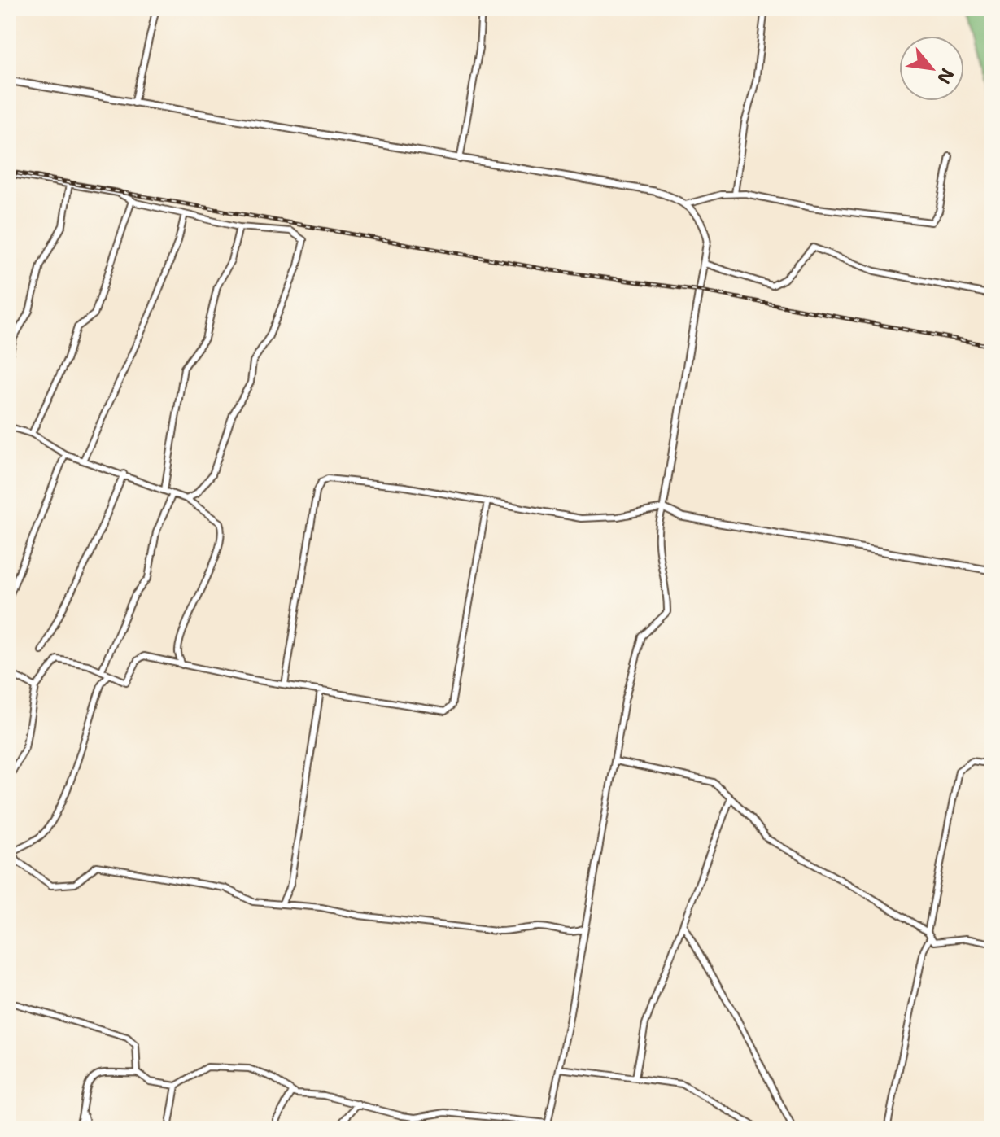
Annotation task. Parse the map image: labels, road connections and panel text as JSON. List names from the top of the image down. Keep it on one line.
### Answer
{"north":"bottom right"}
